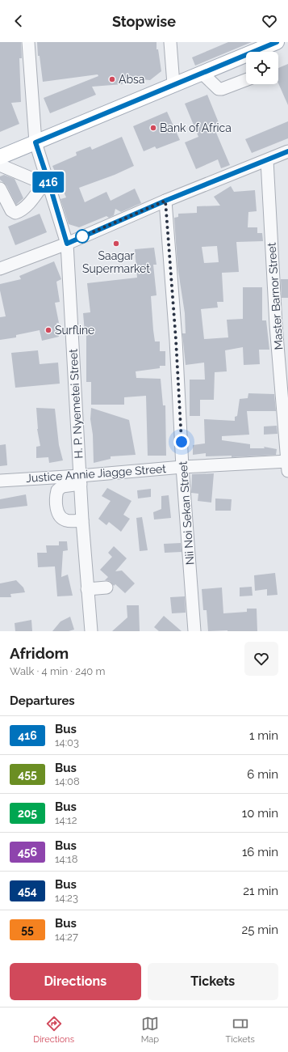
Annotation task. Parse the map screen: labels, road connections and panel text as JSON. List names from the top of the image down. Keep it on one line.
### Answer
{"streets":{"street":["Master Barnor Street","H. P. Nyemetei Street","Justice Annie Jiagge Street","Nii Noi Sekan Street"]},"crossings":[["Master Barnor Street","Justice Annie Jiagge Street"],["H. P. Nyemetei Street","Justice Annie Jiagge Street"],["Justice Annie Jiagge Street","Nii Noi Sekan Street"]],"places":["Absa","Bank of Africa","Saagar Supermarket","Surfline"],"lines":["bus line 416"],"page":{"header":"Stopwise","on_map":"416","heading":[["Afridom","Walk · 4 min · 240 m"],"Departures"],"list":[{"mark":"416","name":"Bus","note":"14:03","value":"1 min"},{"mark":"455","name":"Bus","note":"14:08","value":"6 min"},{"mark":"205","name":"Bus","note":"14:12","value":"10 min"},{"mark":"456","name":"Bus","note":"14:18","value":"16 min"},{"mark":"454","name":"Bus","note":"14:23","value":"21 min"},{"mark":"55","name":"Bus","note":"14:27","value":"25 min"}],"buttons":["Directions","Tickets"],"tabs":["Directions","Map","Tickets"]}}
